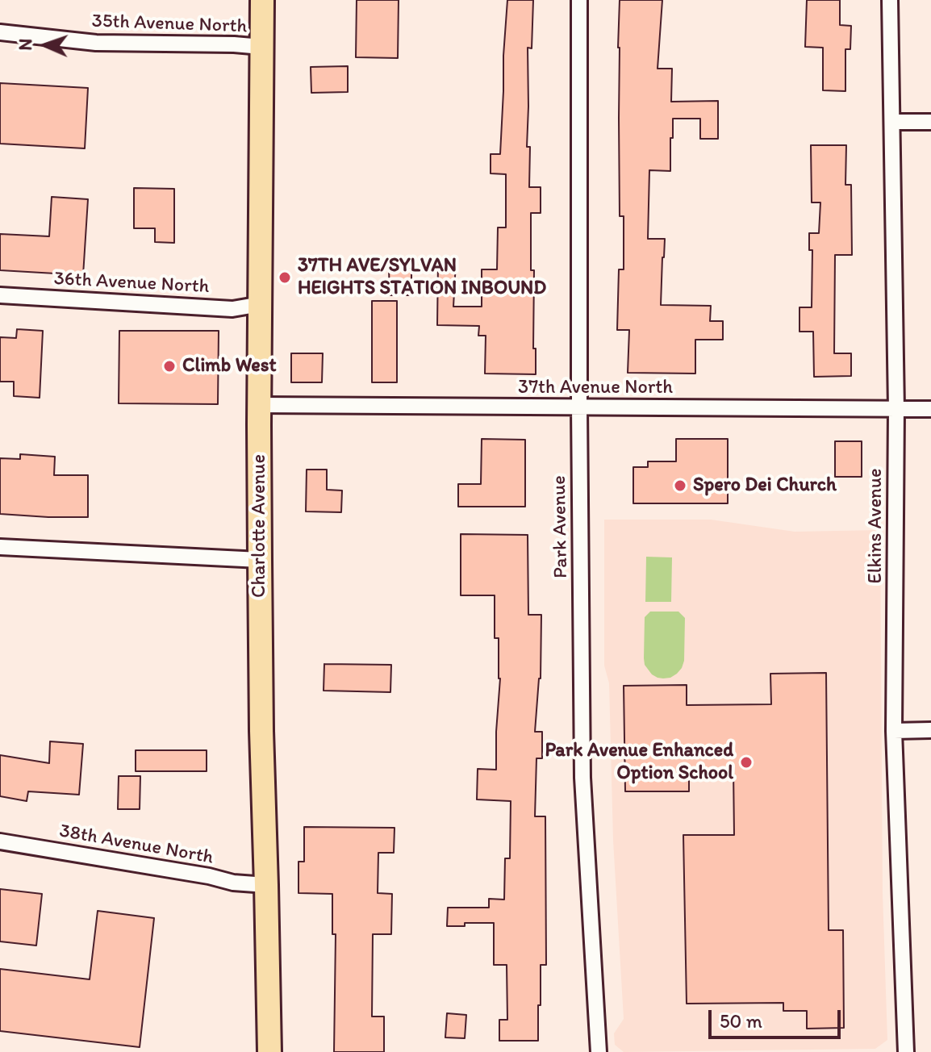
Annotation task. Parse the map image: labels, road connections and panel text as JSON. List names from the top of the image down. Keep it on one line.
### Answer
{"streets":{"main road":["Charlotte Avenue"],"street":["35th Avenue North","36th Avenue North","37th Avenue North","Elkins Avenue","Park Avenue","38th Avenue North"]},"crossings":[["35th Avenue North","Charlotte Avenue"],["36th Avenue North","Charlotte Avenue"],["37th Avenue North","Charlotte Avenue"],["37th Avenue North","Elkins Avenue"],["37th Avenue North","Park Avenue"],["Charlotte Avenue","38th Avenue North"]],"places":["37TH AVE/SYLVAN HEIGHTS STATION INBOUND","Climb West","Spero Dei Church","Park Avenue Enhanced Option School"],"scale_bar":"50 m","north":"left"}
